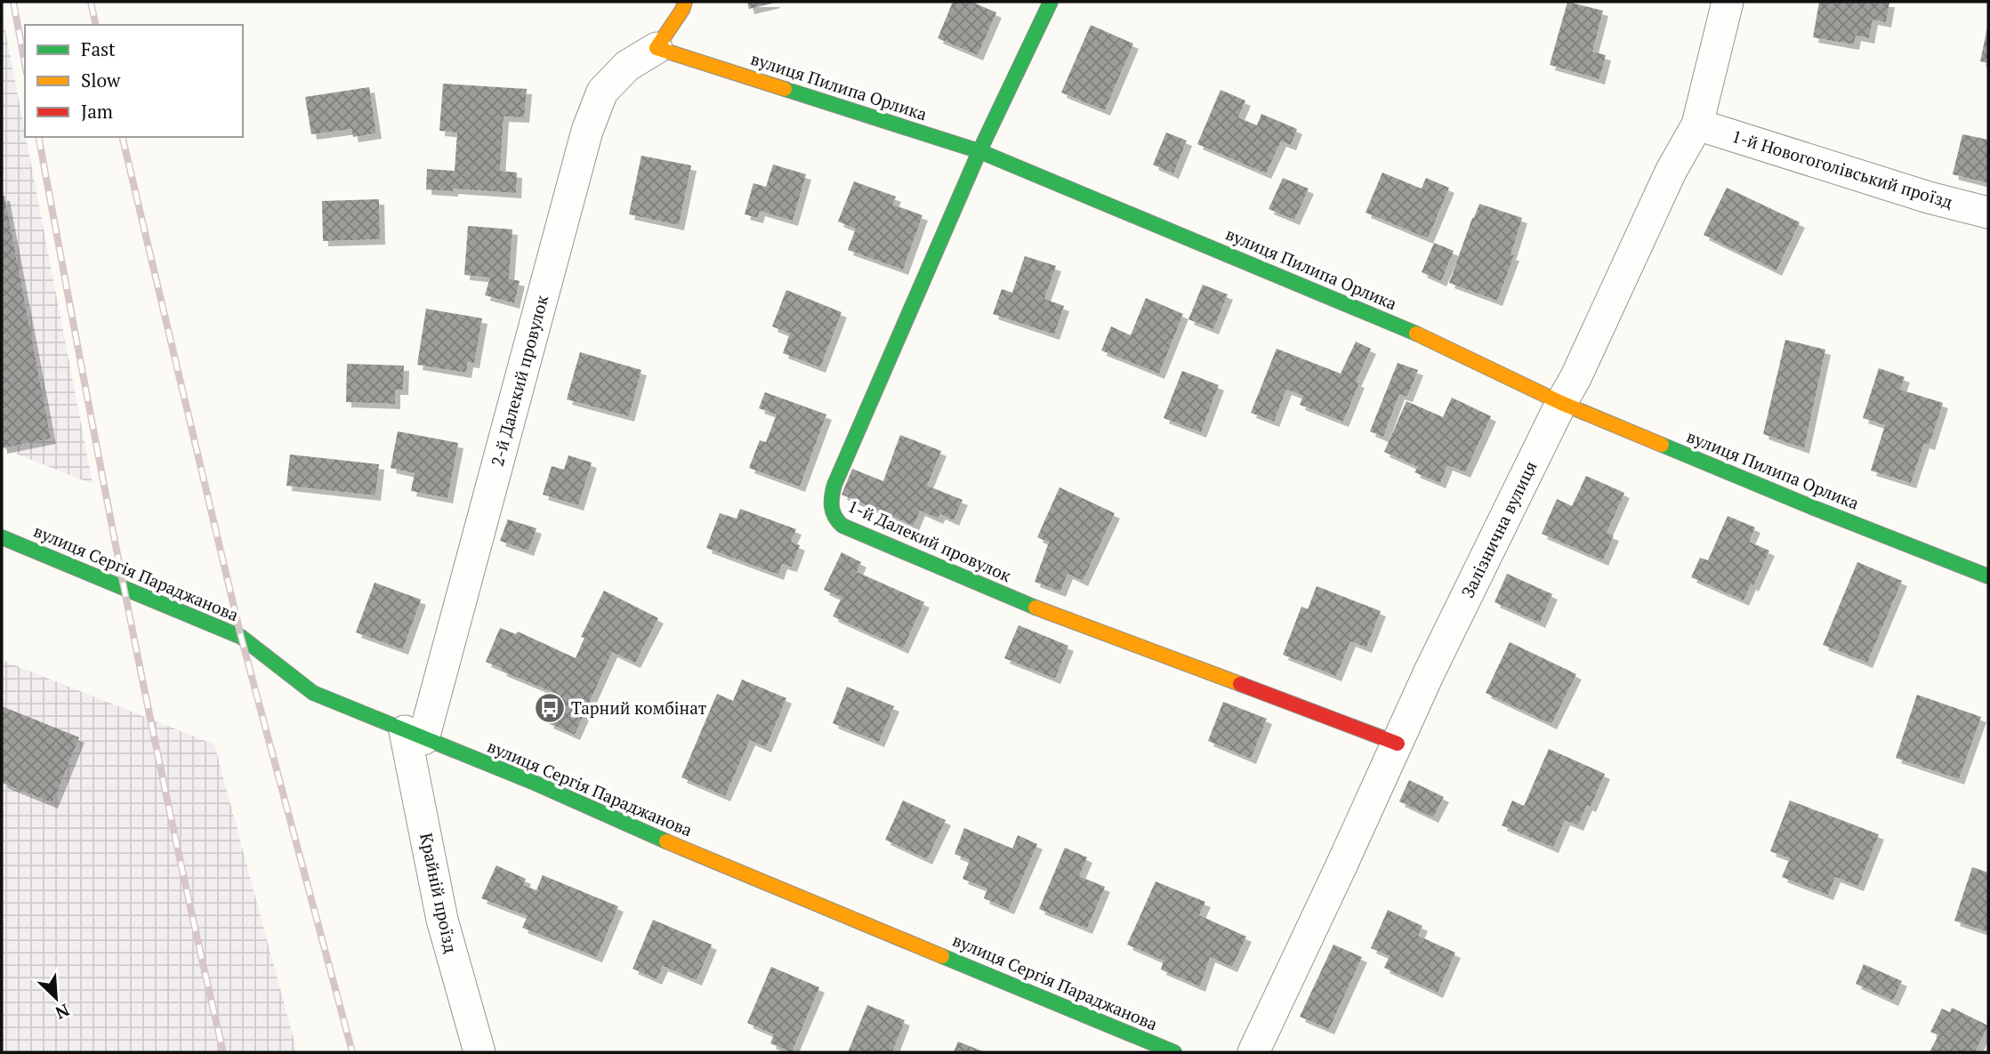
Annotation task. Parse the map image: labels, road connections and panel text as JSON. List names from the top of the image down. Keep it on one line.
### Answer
{"streets":{"street":["вулиця Пилипа Орлика","1-й Новогоголівський проїзд","2-й Далекий провулок","Залізнична вулиця","1-й Далекий провулок","вулиця Сергія Параджанова","Крайній проїзд"]},"crossings":[["вулиця Пилипа Орлика","2-й Далекий провулок"],["вулиця Пилипа Орлика","Залізнична вулиця"],["вулиця Пилипа Орлика","1-й Далекий провулок"],["1-й Новогоголівський проїзд","Залізнична вулиця"],["2-й Далекий провулок","вулиця Сергія Параджанова"],["2-й Далекий провулок","Крайній проїзд"],["Залізнична вулиця","1-й Далекий провулок"],["вулиця Сергія Параджанова","Крайній проїзд"]],"places":{"bus stop":["Тарний комбінат"]},"legend":["Fast","Slow","Jam"],"north":"bottom right"}
